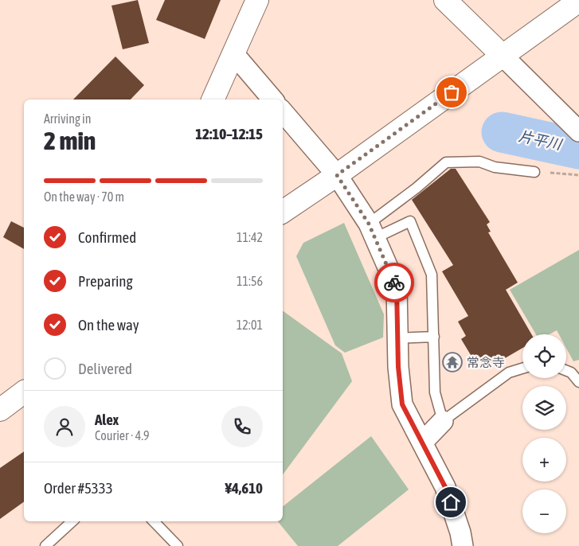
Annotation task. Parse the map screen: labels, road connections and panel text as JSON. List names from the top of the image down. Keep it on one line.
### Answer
{"water":["片平川"],"places":{"temple":["常念寺"]},"page":{"heading":["2 min","Arriving in","12:10–12:15"],"panel":["Alex","Courier · 4.9","Order #5333","¥4,610"],"bar":"On the way · 70 m","list":[["Confirmed","11:42"],["Preparing","11:56"],["On the way","12:01"],"Delivered"],"map_buttons":["+","−"]}}
